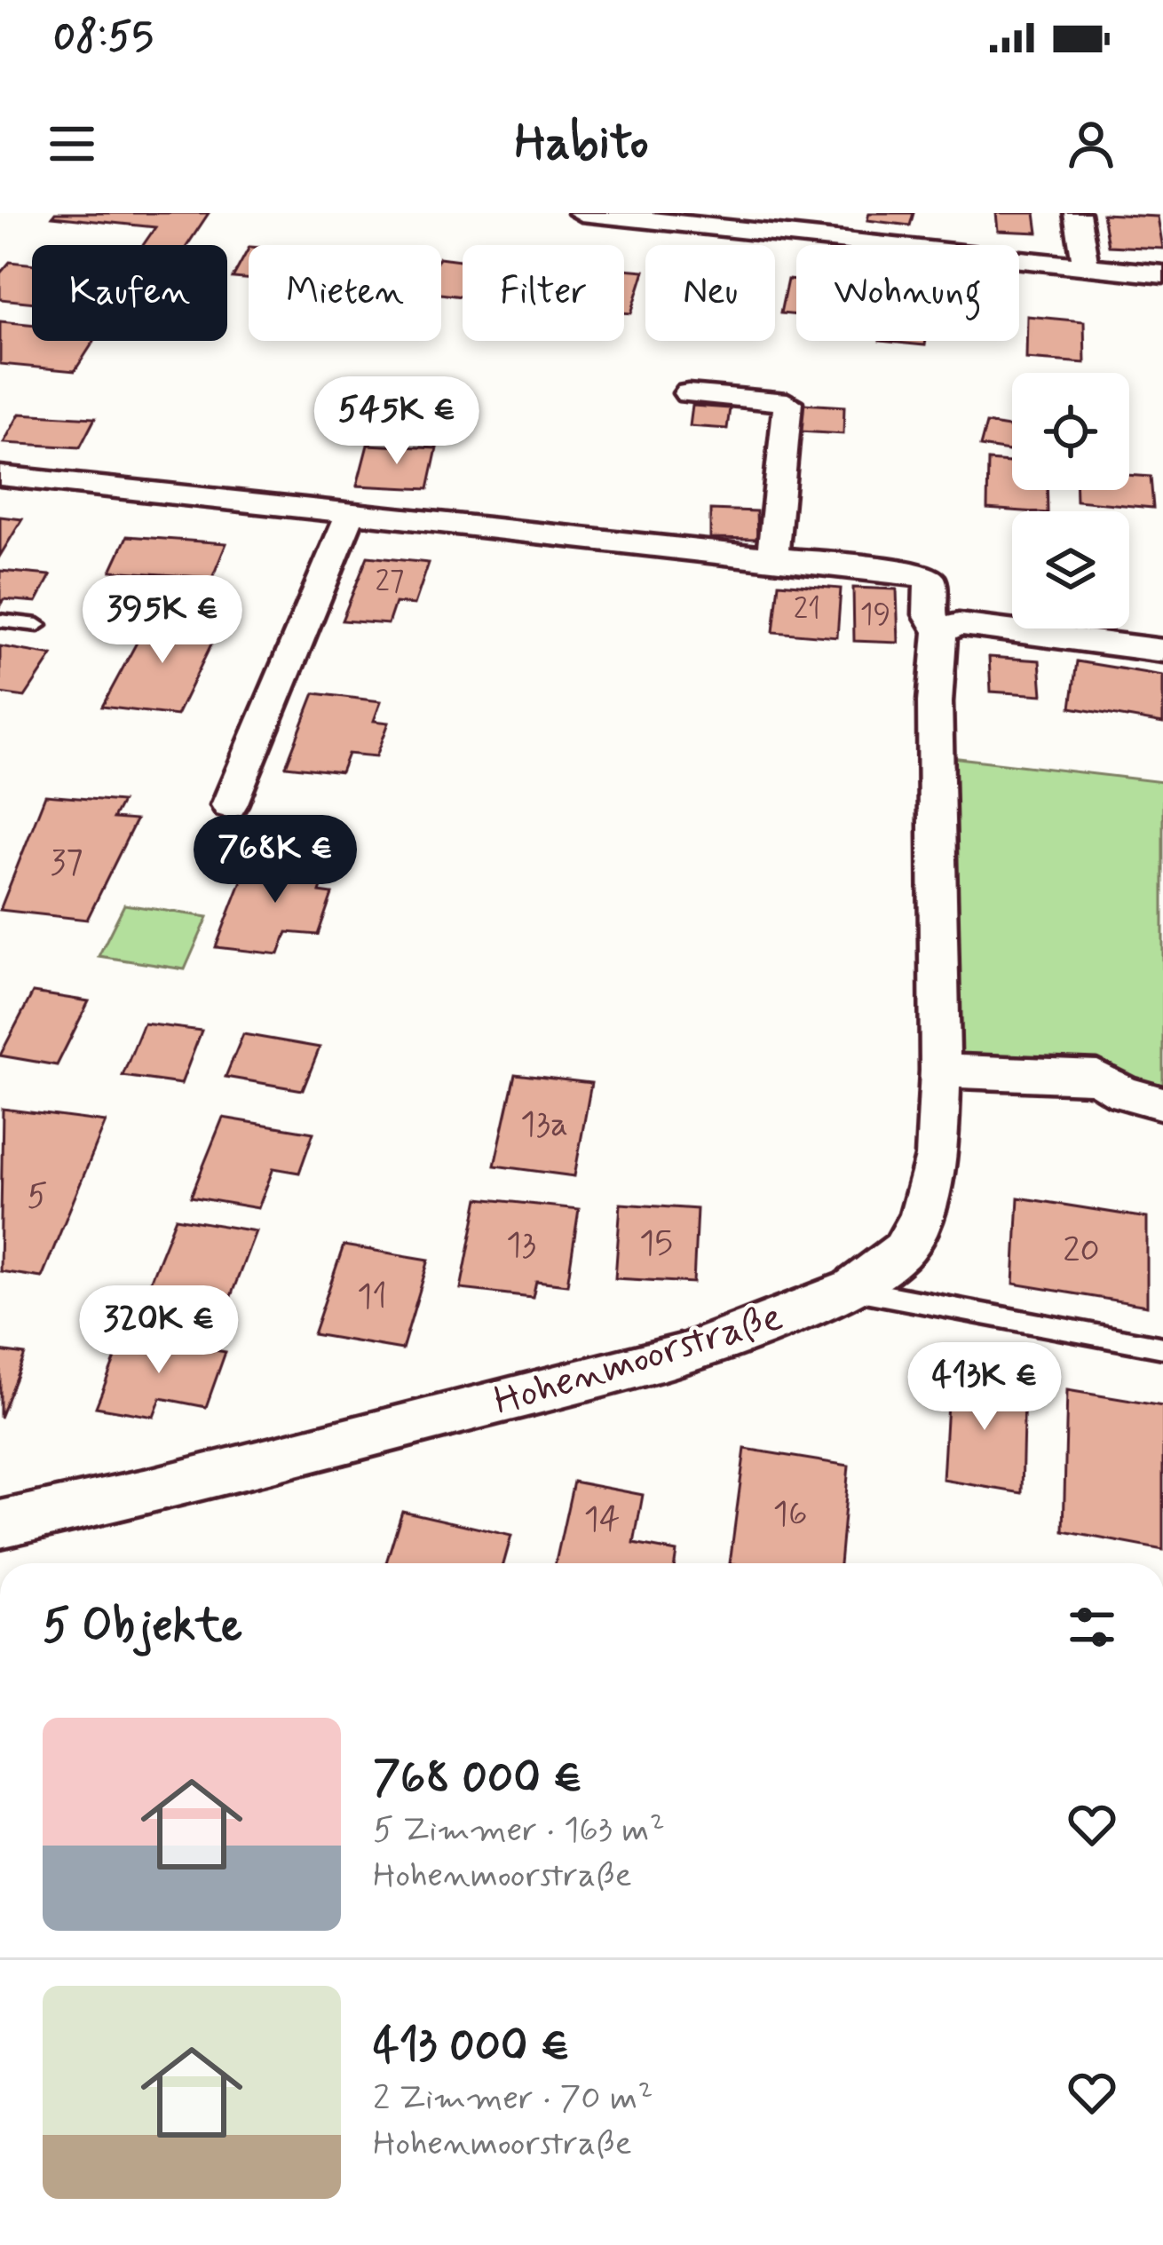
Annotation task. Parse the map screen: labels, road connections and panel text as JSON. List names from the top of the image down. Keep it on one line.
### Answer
{"streets":{"street":["Hohenmoorstraße"]},"house_numbers":["27","21","19","37","13a","5","15","13","20","11","16","14"],"page":{"status":"08:55","header":"Habito","chip":["Kaufen","Mieten","Filter","Neu","Wohnung"],"price":["545K €","395K €","768K €","320K €","413K €"],"heading":"5 Objekte","list":[{"name":"768 000 €","note":"5 Zimmer · 163 m² · Hohenmoorstraße"},{"name":"413 000 €","note":"2 Zimmer · 70 m² · Hohenmoorstraße"}]}}
